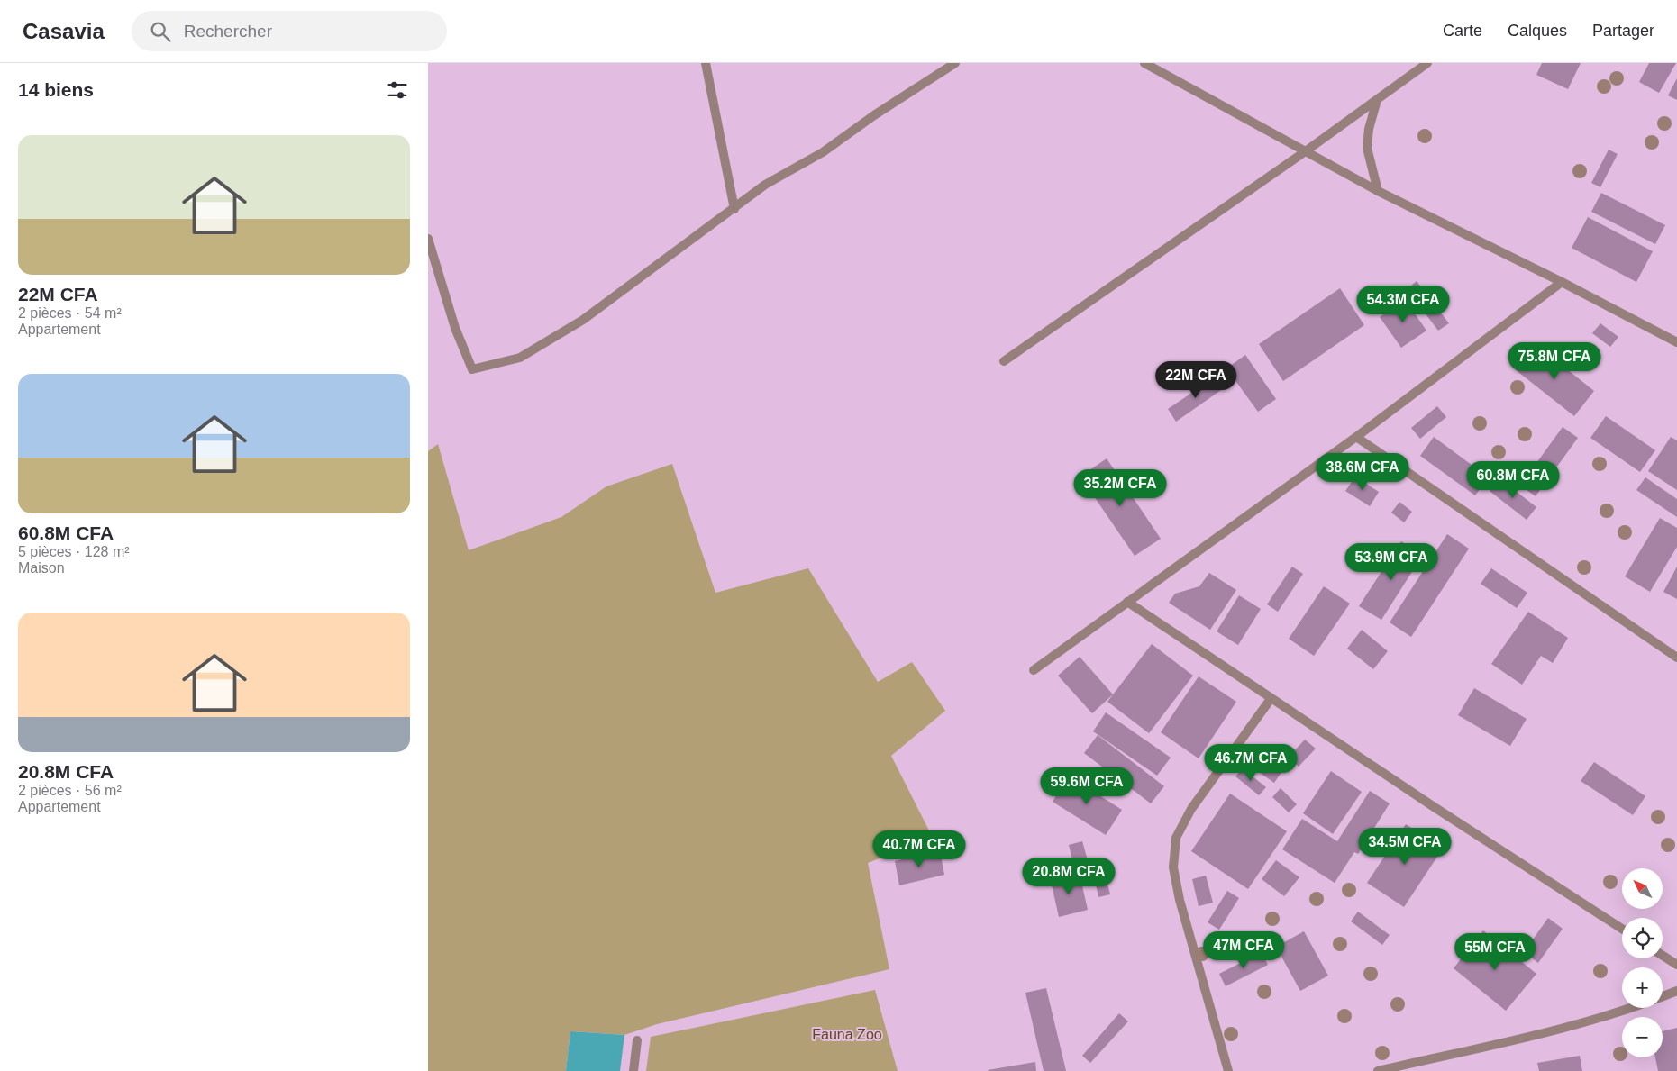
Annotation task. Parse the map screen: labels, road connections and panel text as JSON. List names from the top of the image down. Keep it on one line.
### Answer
{"parks":["Fauna Zoo"],"north":"top left","page":{"header":"Casavia","search":"Rechercher","nav":["Carte","Calques","Partager"],"heading":"14 biens","list":[{"name":"22M CFA","note":"2 pièces · 54 m² · Appartement"},{"name":"60.8M CFA","note":"5 pièces · 128 m² · Maison"},{"name":"20.8M CFA","note":"2 pièces · 56 m² · Appartement"}],"price":["54.3M CFA","75.8M CFA","22M CFA","38.6M CFA","60.8M CFA","35.2M CFA","53.9M CFA","46.7M CFA","59.6M CFA","34.5M CFA","40.7M CFA","20.8M CFA","47M CFA","55M CFA"],"map_buttons":["+","−"]}}
